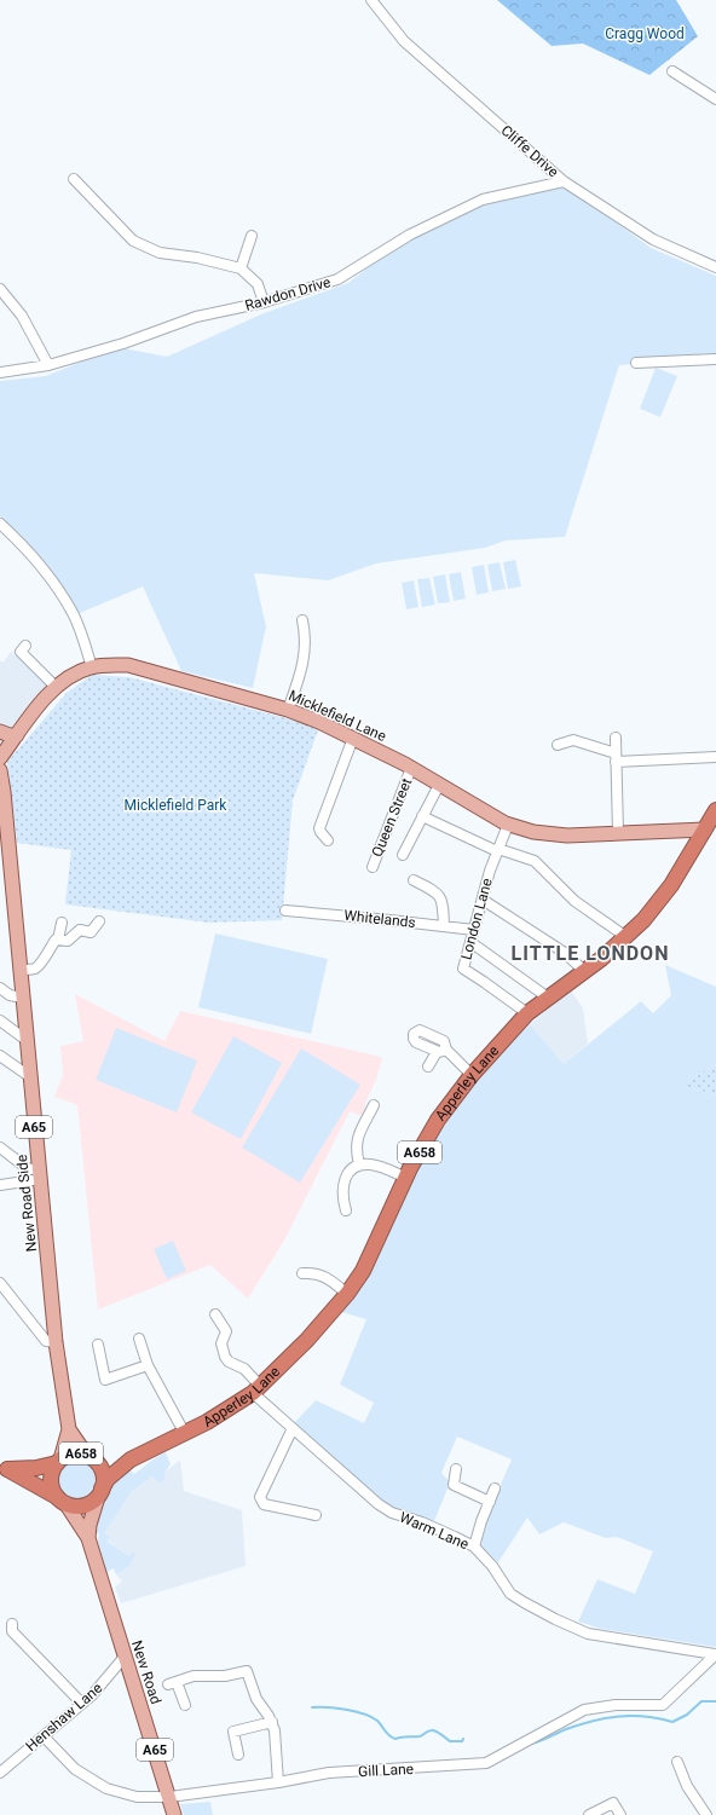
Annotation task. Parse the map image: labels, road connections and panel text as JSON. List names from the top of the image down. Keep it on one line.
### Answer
{"streets":{"highway":["Apperley Lane","A658"],"main road":["Micklefield Lane","A65","New Road Side","New Road"],"street":["Cliffe Drive","Rawdon Drive","Queen Street","Whitelands","London Lane","Warm Lane","Henshaw Lane","Gill Lane"]},"crossings":[["Cliffe Drive","Rawdon Drive"],["Micklefield Lane","Queen Street"],["Micklefield Lane","London Lane"],["Micklefield Lane","Apperley Lane"],["Whitelands","London Lane"],["London Lane","Apperley Lane"],["Apperley Lane","A658"],["Apperley Lane","New Road Side"],["Apperley Lane","Warm Lane"],["Apperley Lane","New Road"],["A658","New Road Side"],["A658","New Road"],["New Road Side","New Road"],["Warm Lane","Gill Lane"],["New Road","Henshaw Lane"],["New Road","Gill Lane"],["Henshaw Lane","Gill Lane"]],"districts":["LITTLE LONDON"],"parks":["Cragg Wood","Micklefield Park"]}
